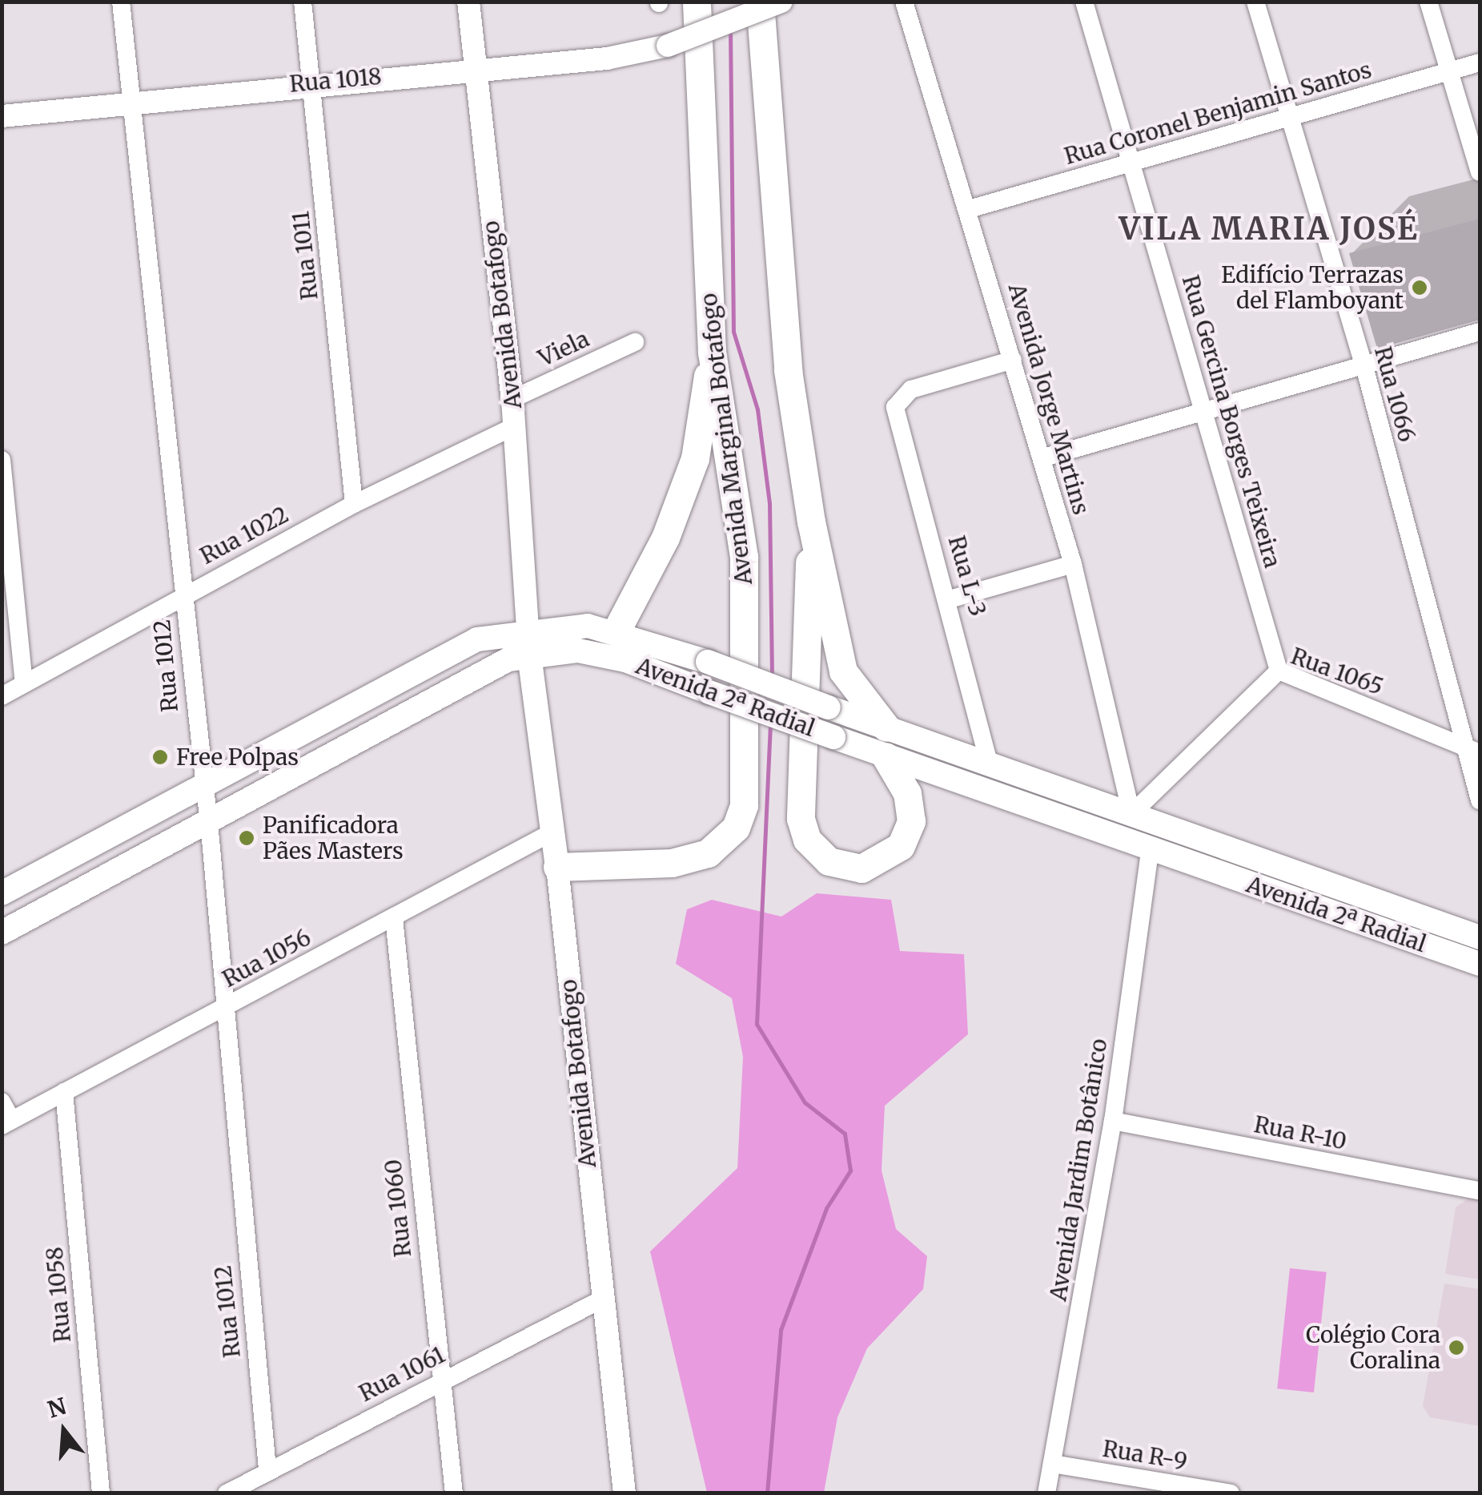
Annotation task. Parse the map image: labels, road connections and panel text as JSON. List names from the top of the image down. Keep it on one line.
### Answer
{"streets":{"main road":["Avenida Botafogo","Avenida Marginal Botafogo","Avenida 2ª Radial"],"street":["Rua 1018","Rua Coronel Benjamin Santos","Rua 1011","Viela","Rua 1066","Avenida Jorge Martins","Rua Gercina Borges Teixeira","Rua 1022","Rua L-3","Rua 1012","Rua 1065","Rua 1056","Rua R-10","Avenida Jardim Botânico","Rua 1060","Rua 1058","Rua 1061","Rua R-9"]},"crossings":[["Rua 1018","Rua 1011"],["Rua 1018","Avenida Botafogo"],["Rua 1018","Rua 1012"],["Rua Coronel Benjamin Santos","Rua 1066"],["Rua Coronel Benjamin Santos","Avenida Jorge Martins"],["Rua Coronel Benjamin Santos","Rua Gercina Borges Teixeira"],["Rua 1011","Rua 1022"],["Avenida Botafogo","Viela"],["Avenida Botafogo","Avenida Marginal Botafogo"],["Avenida Botafogo","Rua 1022"],["Avenida Botafogo","Avenida 2ª Radial"],["Avenida Botafogo","Rua 1056"],["Avenida Botafogo","Rua 1061"],["Rua 1066","Rua 1065"],["Avenida Jorge Martins","Rua L-3"],["Avenida Jorge Martins","Rua 1065"],["Avenida Jorge Martins","Avenida 2ª Radial"],["Rua Gercina Borges Teixeira","Rua 1065"],["Rua 1022","Rua 1012"],["Rua L-3","Avenida 2ª Radial"],["Rua 1012","Avenida 2ª Radial"],["Rua 1012","Rua 1056"],["Rua 1012","Rua 1061"],["Rua 1065","Avenida 2ª Radial"],["Avenida 2ª Radial","Avenida Jardim Botânico"],["Rua 1056","Rua 1060"],["Rua 1056","Rua 1058"],["Rua R-10","Avenida Jardim Botânico"],["Avenida Jardim Botânico","Rua R-9"],["Rua 1060","Rua 1061"]],"districts":["VILA MARIA JOSÉ"],"places":["Edifício Terrazas del Flamboyant","Free Polpas","Panificadora Pães Masters","Colégio Cora Coralina"],"north":"top"}
